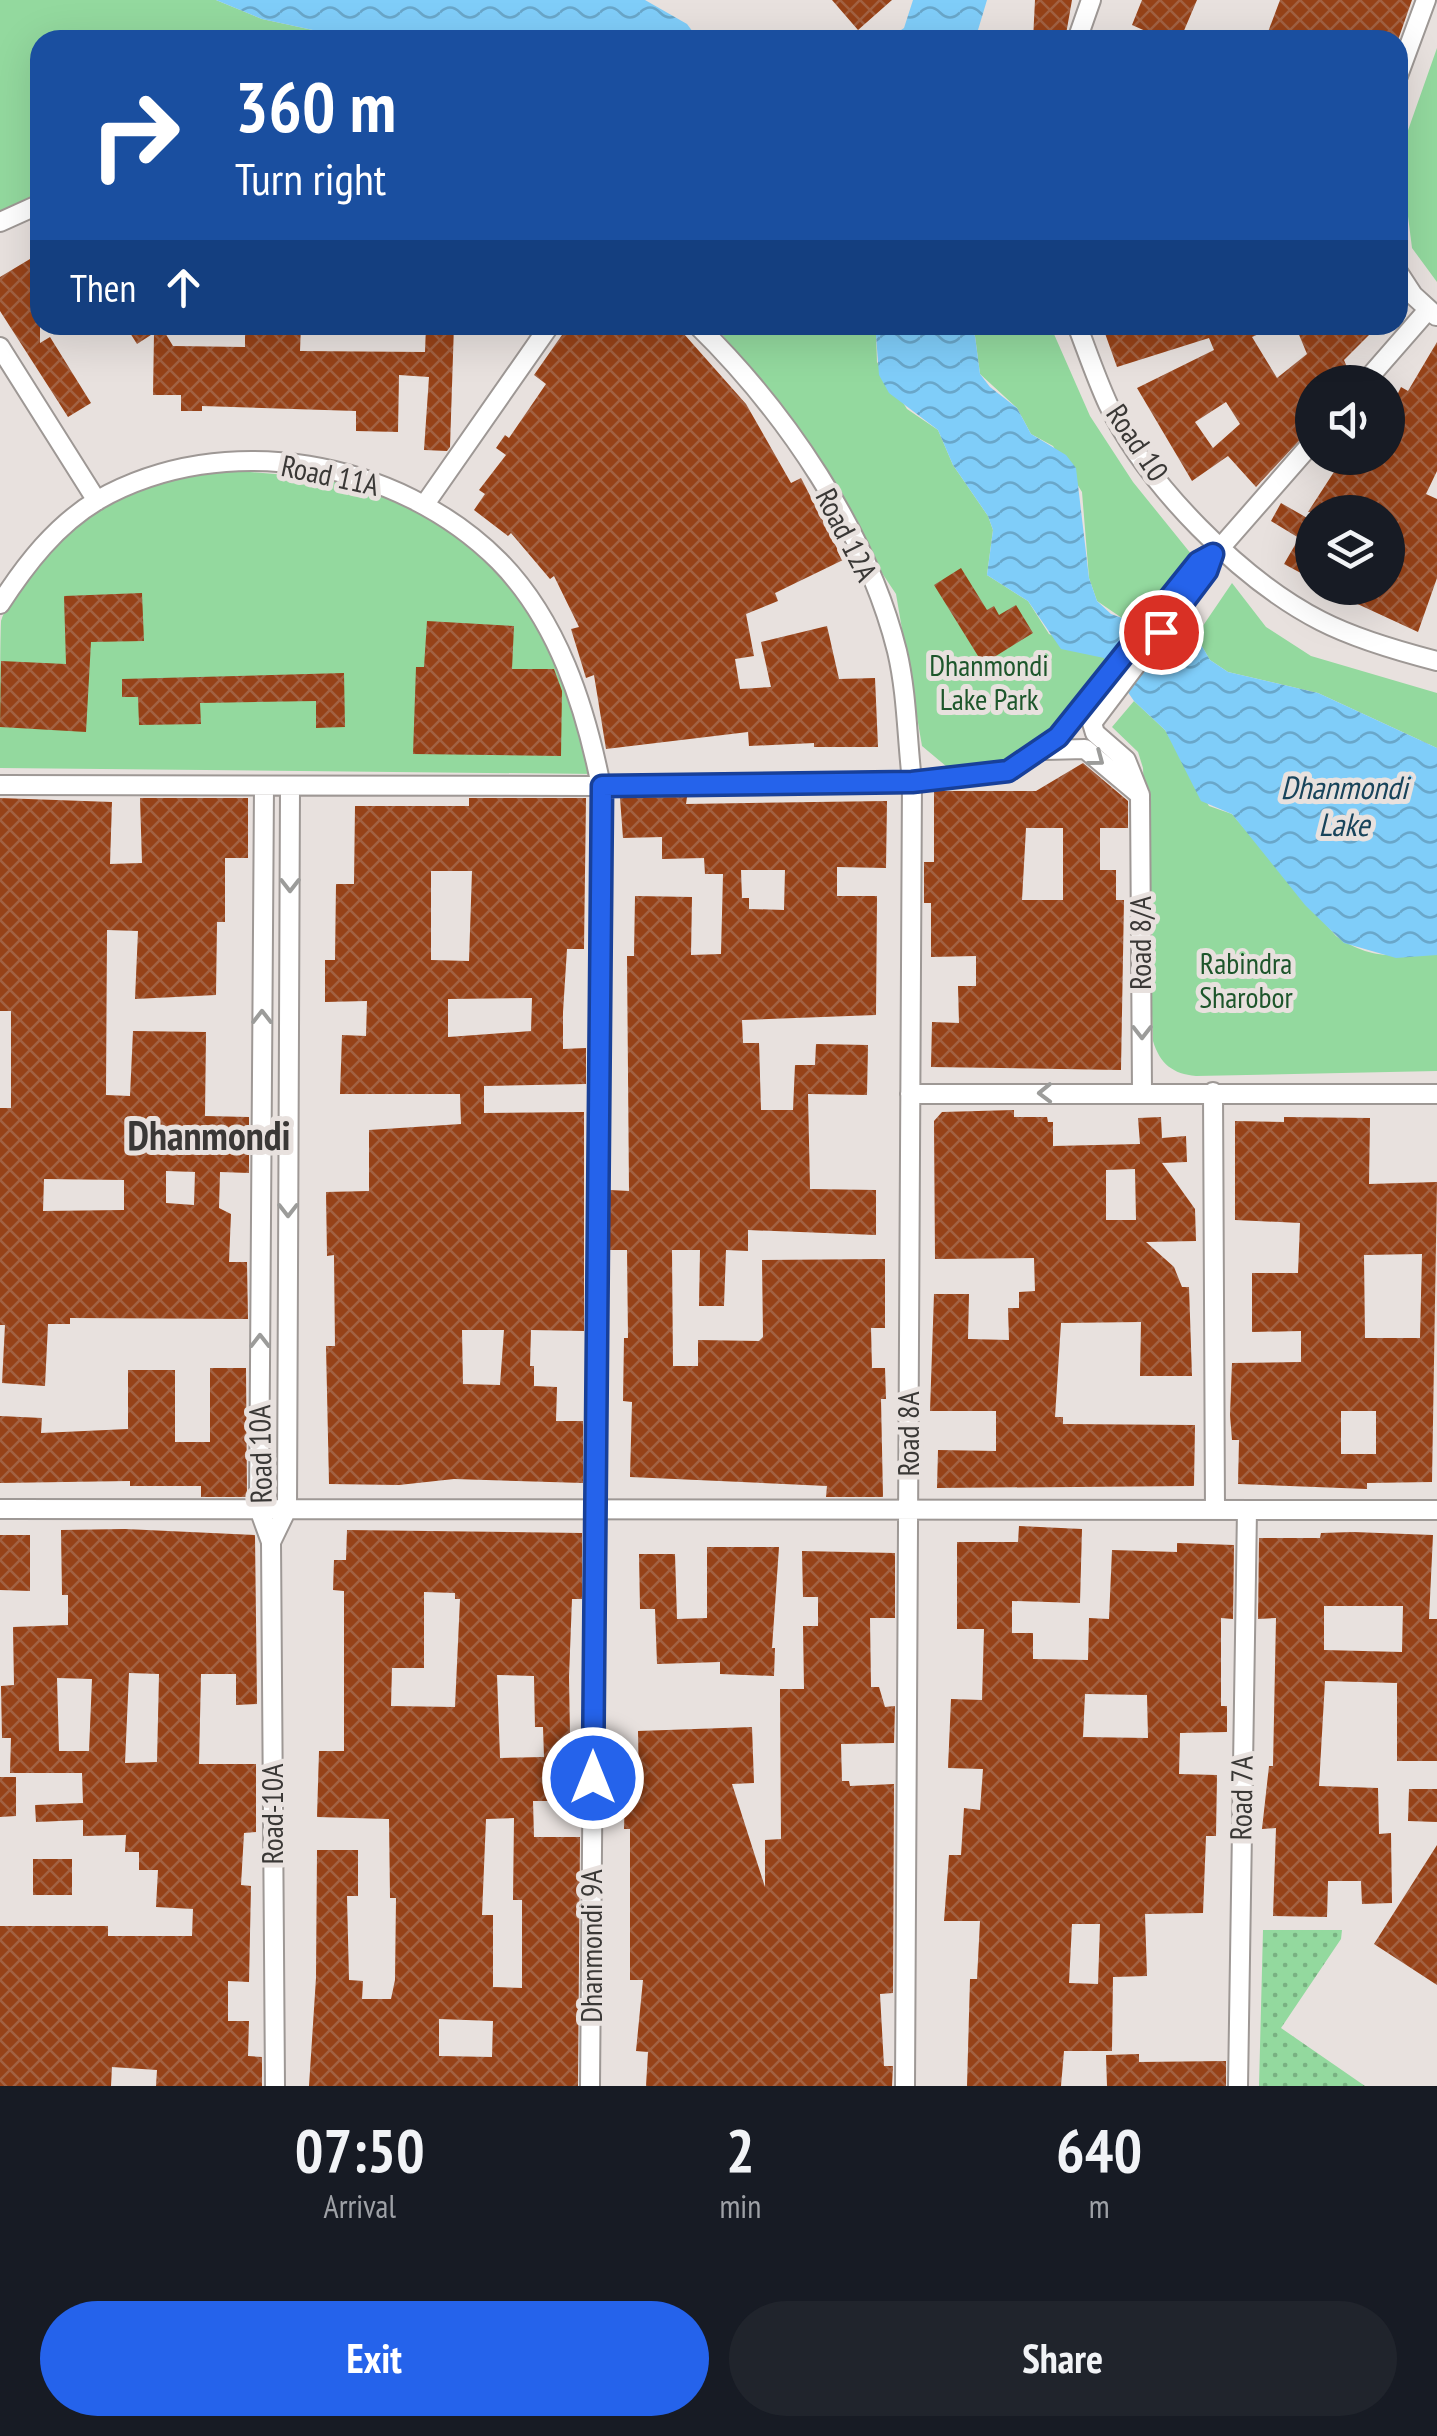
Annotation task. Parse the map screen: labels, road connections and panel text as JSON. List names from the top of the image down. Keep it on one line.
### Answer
{"streets":{"street":["Road 10","Road 11A","Road 12A","Road 8/A","Road 8A","Road 10A","Road 7A","Road-10A","Dhanmondi 9A"]},"crossings":[["Road 11A","Dhanmondi 9A"],["Road 12A","Road 8A"],["Road 10A","Road-10A"]],"one_way":["Road 8/A"],"districts":["Dhanmondi"],"water":["Dhanmondi Lake"],"parks":["Dhanmondi Lake Park","Rabindra Sharobor"],"page":{"turn":["360 m","Turn right"],"then":"Then","eta":["07:50","Arrival","2","min","640","m"],"buttons":["Exit","Share"]}}
